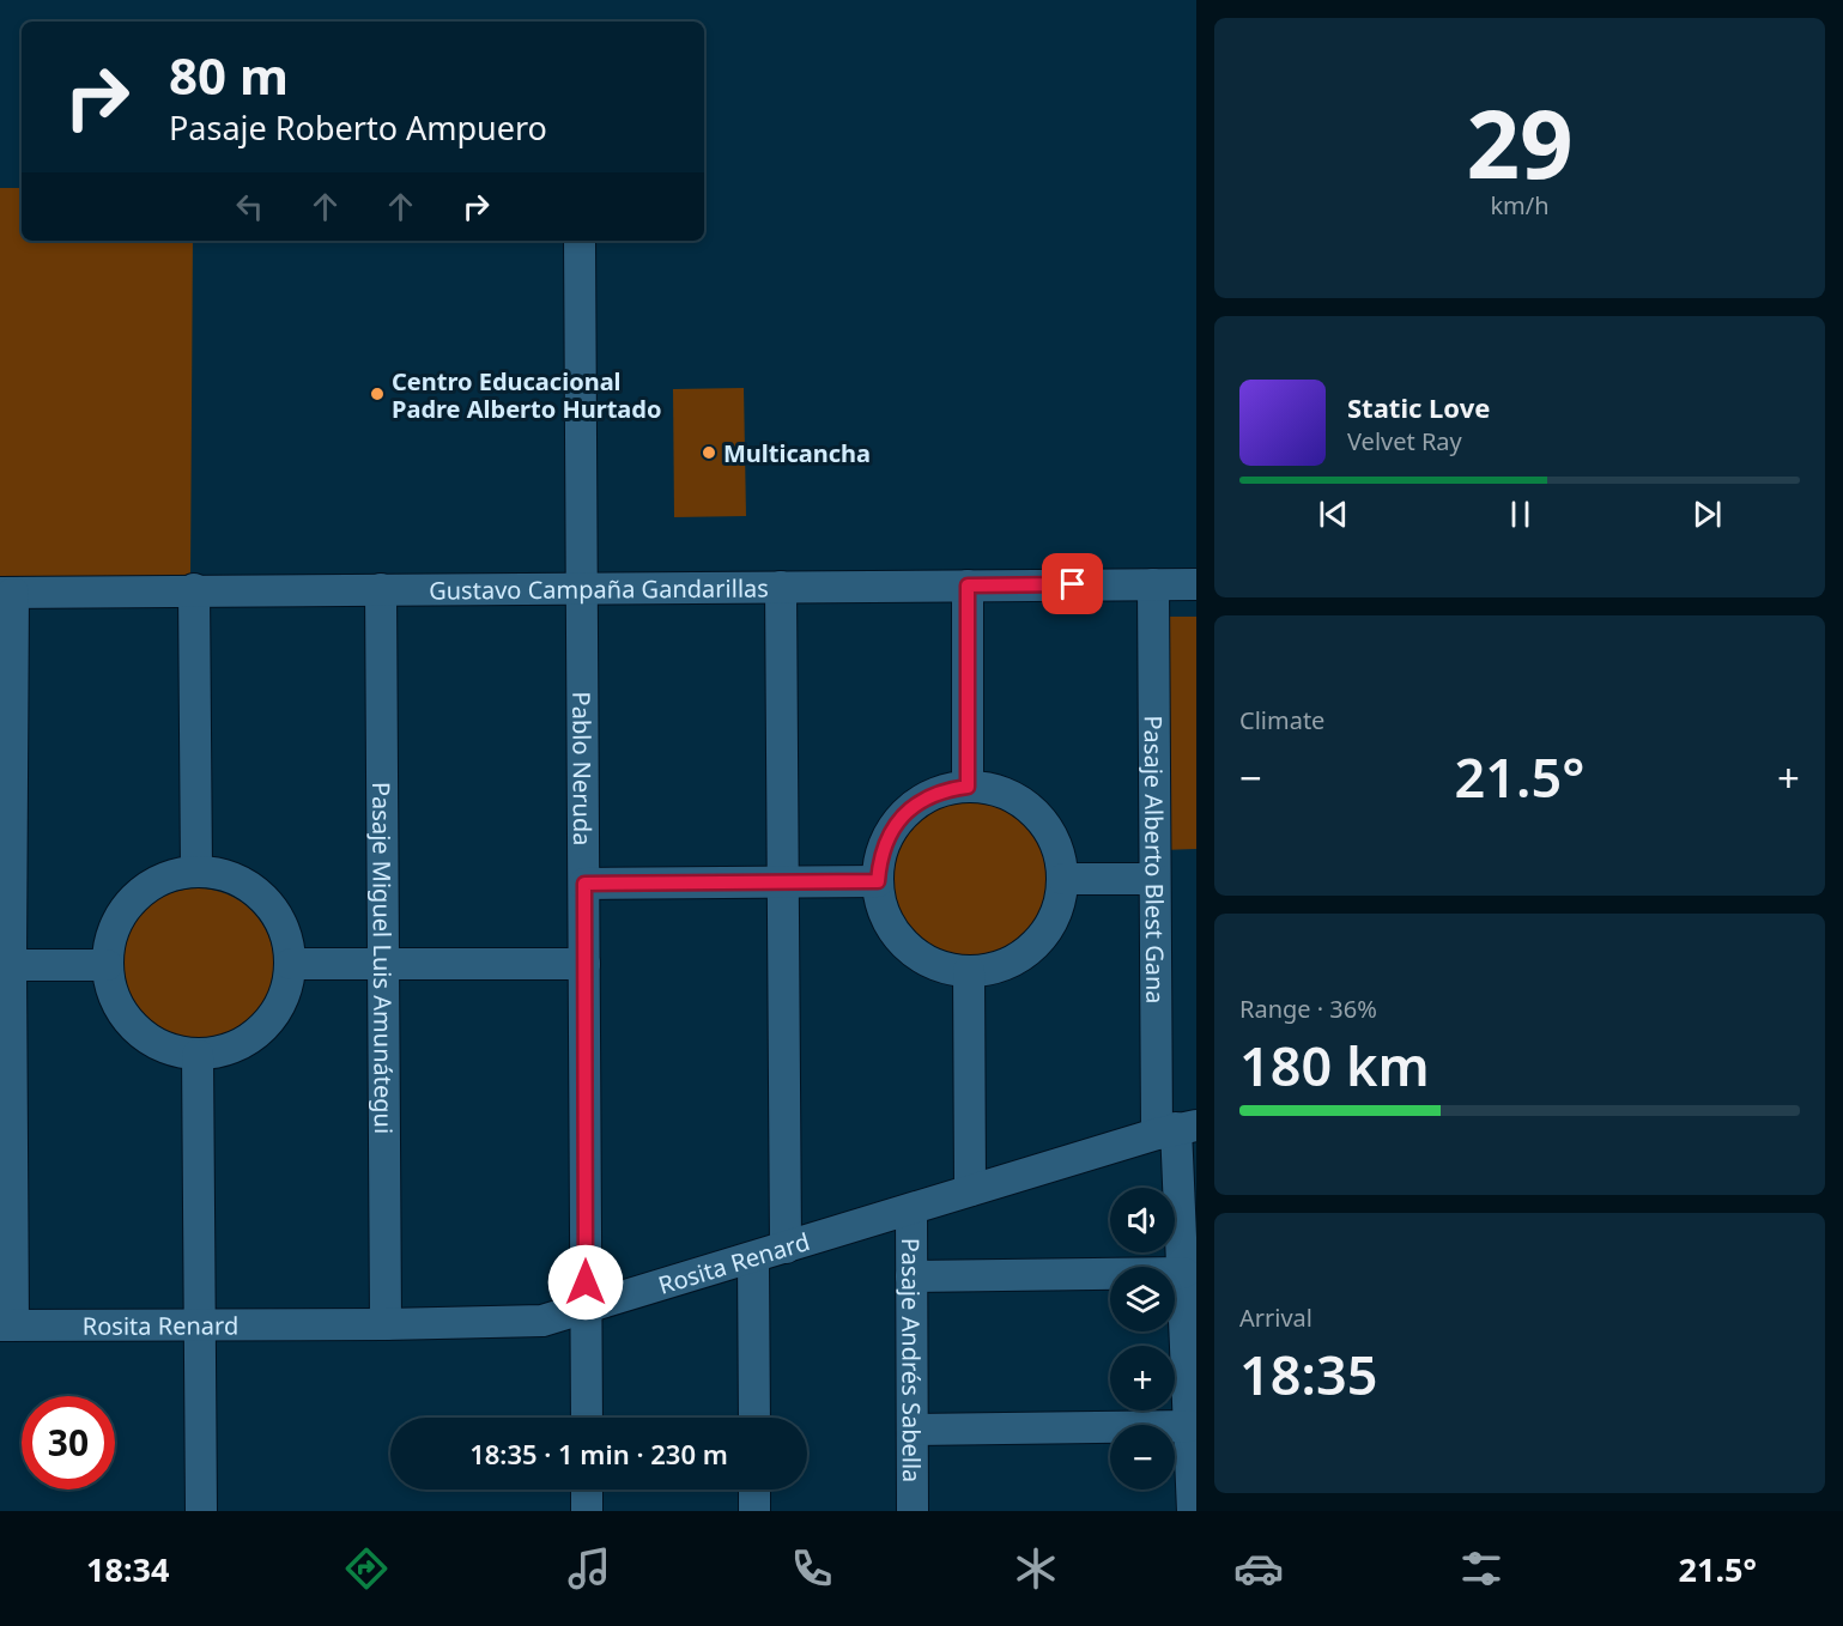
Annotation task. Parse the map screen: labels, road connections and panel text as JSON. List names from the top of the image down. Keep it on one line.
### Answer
{"streets":{"street":["Gustavo Campaña Gandarillas","Pablo Neruda","Pasaje Alberto Blest Gana","Pasaje Miguel Luis Amunátegui","Rosita Renard","Pasaje Andrés Sabella"]},"crossings":[["Gustavo Campaña Gandarillas","Pablo Neruda"],["Gustavo Campaña Gandarillas","Pasaje Alberto Blest Gana"],["Gustavo Campaña Gandarillas","Pasaje Miguel Luis Amunátegui"],["Pablo Neruda","Rosita Renard"],["Pasaje Alberto Blest Gana","Rosita Renard"],["Pasaje Miguel Luis Amunátegui","Rosita Renard"],["Rosita Renard","Pasaje Andrés Sabella"]],"places":["Centro Educacional Padre Alberto Hurtado","Multicancha"],"page":{"tile":[["29","km/h"],"Climate",["Range · 36%","180 km"],["Arrival","18:35"]],"turn":["80 m","Pasaje Roberto Ampuero"],"song":["Static Love","Velvet Ray"],"heat":["−","21.5°","+"],"map_buttons":["+","−"],"limit":"30","trip":"18:35 · 1 min · 230 m","tabs":["18:34","21.5°"]}}
